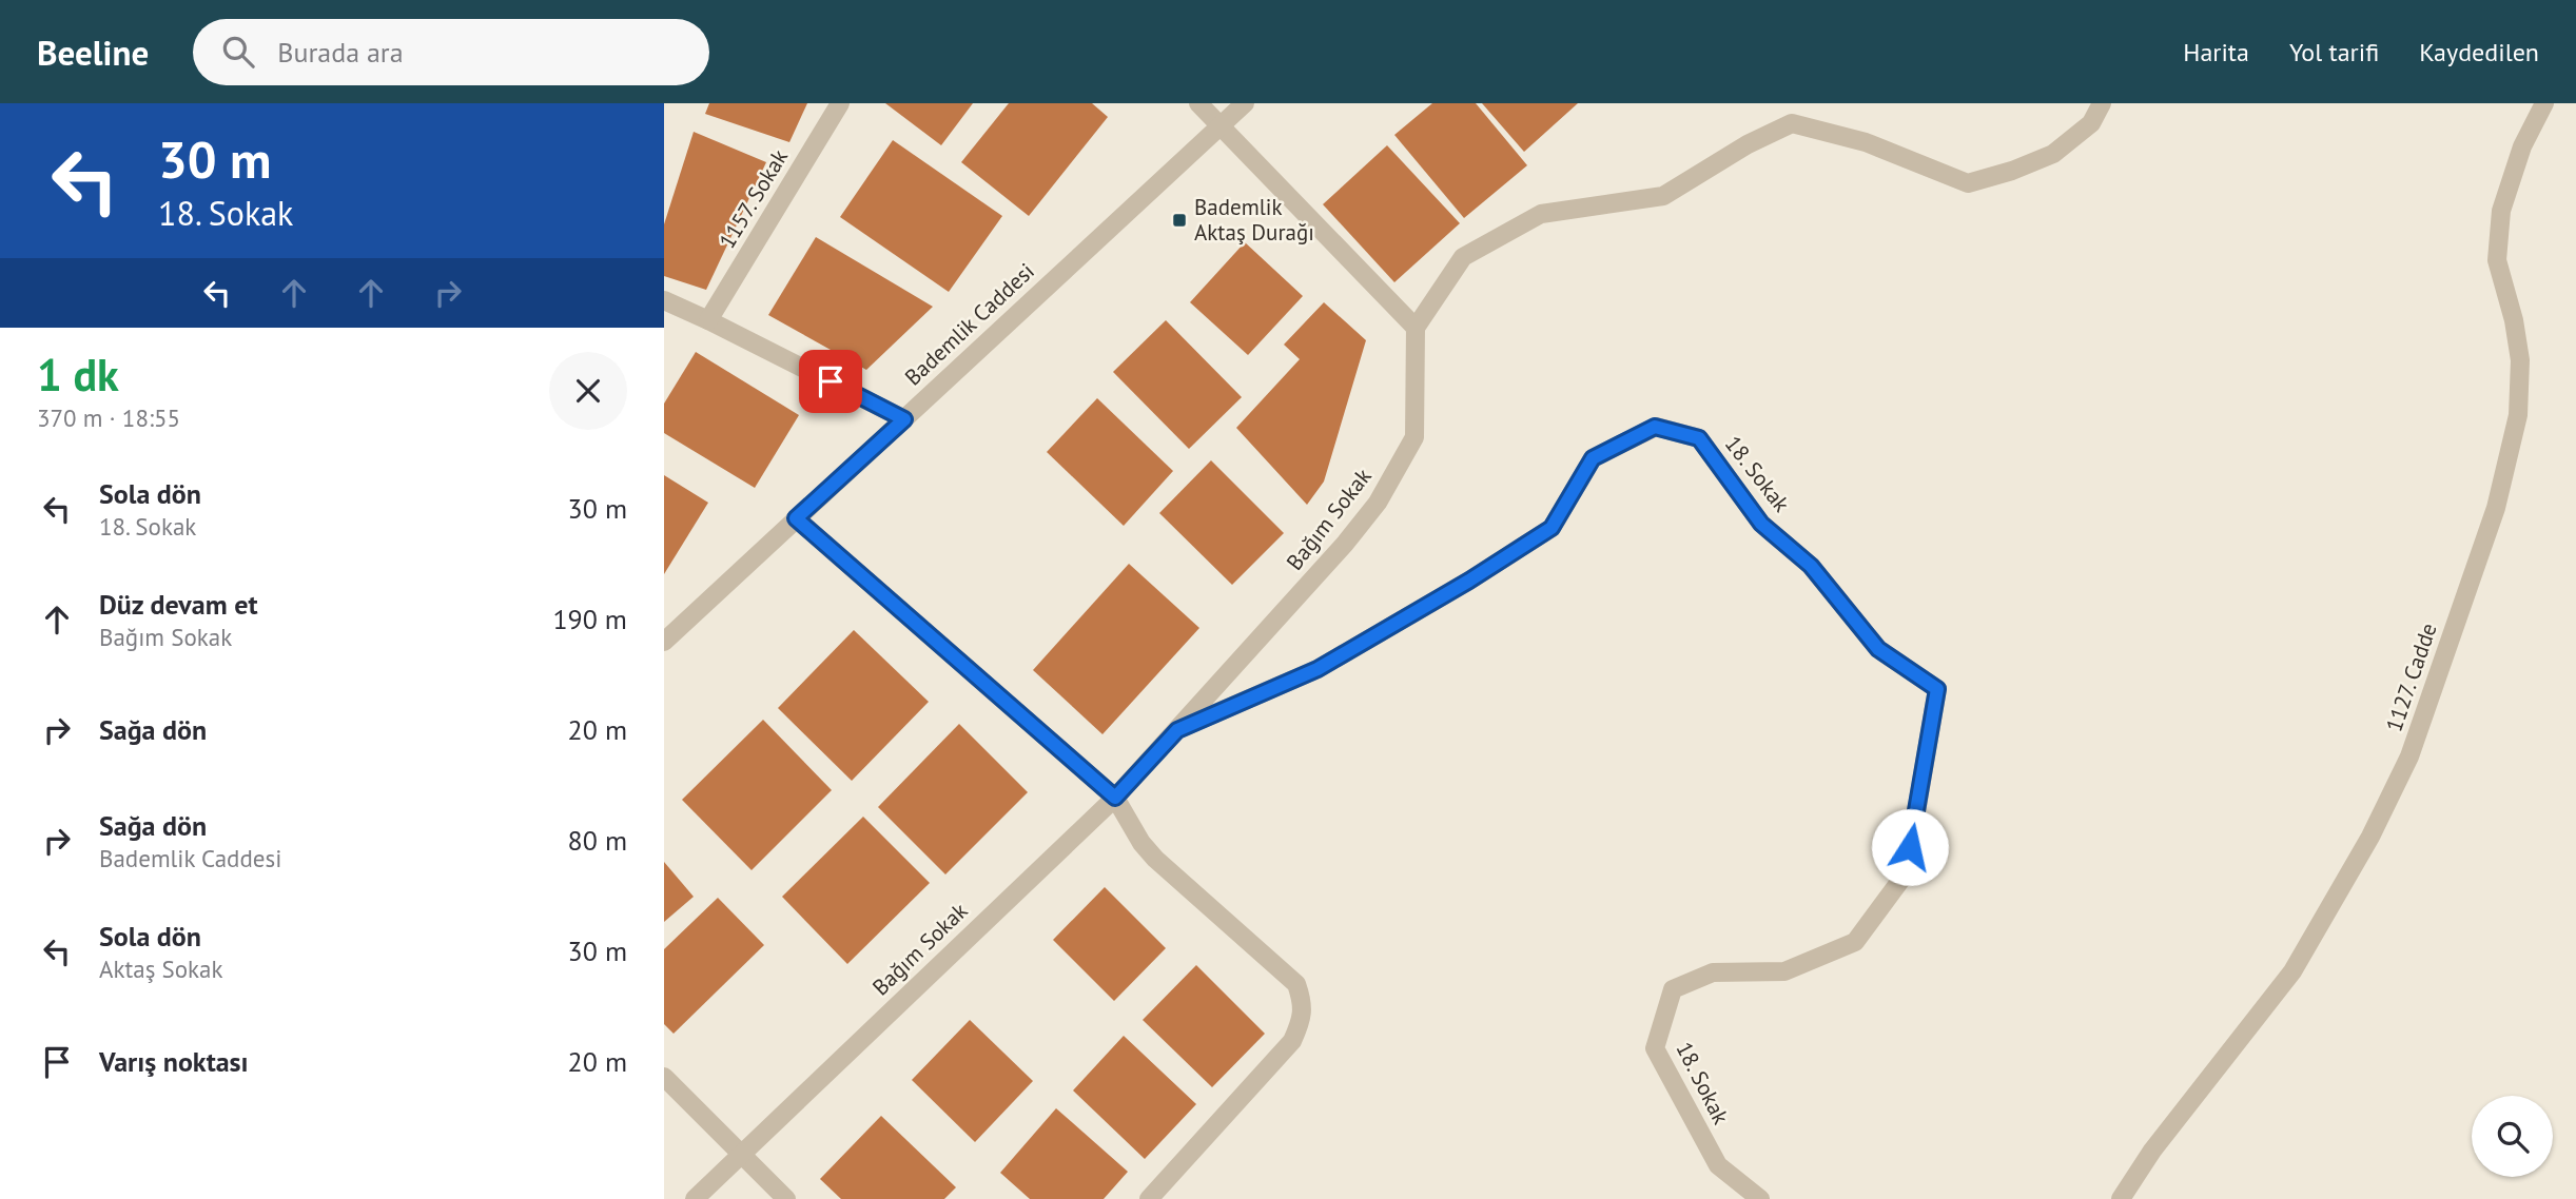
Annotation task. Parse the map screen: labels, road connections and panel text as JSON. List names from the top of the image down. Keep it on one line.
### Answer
{"streets":{"street":["1157. Sokak","Bademlik Caddesi","18. Sokak","Bağım Sokak","1127. Cadde"]},"crossings":[["18. Sokak","Bağım Sokak"]],"places":{"transit":["Bademlik Aktaş Durağı"]},"page":{"header":"Beeline","search":"Burada ara","nav":["Harita","Yol tarifi","Kaydedilen"],"turn":["30 m","18. Sokak"],"heading":["1 dk","370 m · 18:55"],"list":[{"name":"Sola dön","note":"18. Sokak","value":"30 m"},{"name":"Düz devam et","note":"Bağım Sokak","value":"190 m"},{"name":"Sağa dön","value":"20 m"},{"name":"Sağa dön","note":"Bademlik Caddesi","value":"80 m"},{"name":"Sola dön","note":"Aktaş Sokak","value":"30 m"},{"name":"Varış noktası","value":"20 m"}]}}
